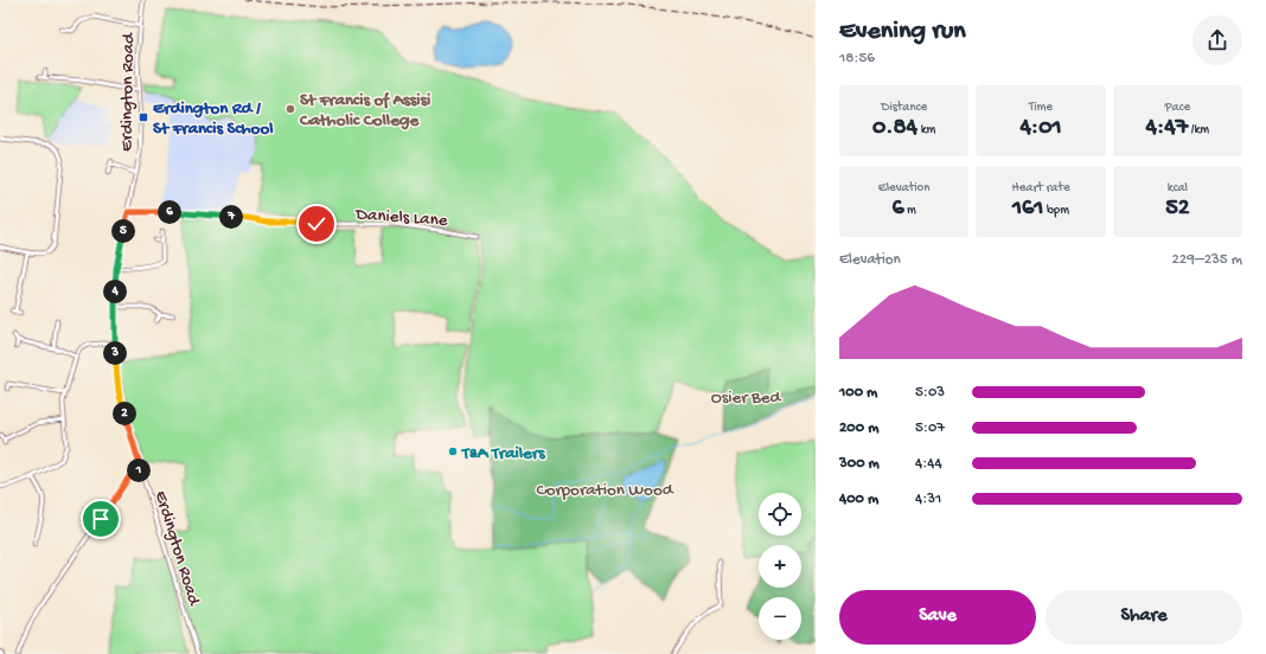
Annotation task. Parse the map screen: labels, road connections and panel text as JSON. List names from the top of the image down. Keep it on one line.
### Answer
{"streets":{"street":["Erdington Road","Daniels Lane"]},"crossings":[["Erdington Road","Daniels Lane"]],"parks":["Osier Bed","Corporation Wood"],"places":{"other":["St Francis of Assisi Catholic College","T&A Trailers"],"transit":["Erdington Rd / St Francis School"]},"page":{"heading":["Evening run","18:56"],"stats":[["Distance","0.84 km"],["Time","4:01"],["Pace","4:47 /km"],["Elevation","6 m"],["Heart rate","161 bpm"],["kcal","52"]],"pins":["6","7","5","4","3","2","1"],"chart":["Elevation","229–235 m"],"list":[{"name":"100 m","note":"5:03"},{"name":"200 m","note":"5:07"},{"name":"300 m","note":"4:44"},{"name":"400 m","note":"4:31"}],"map_buttons":["+","−"],"buttons":["Save","Share"]}}
